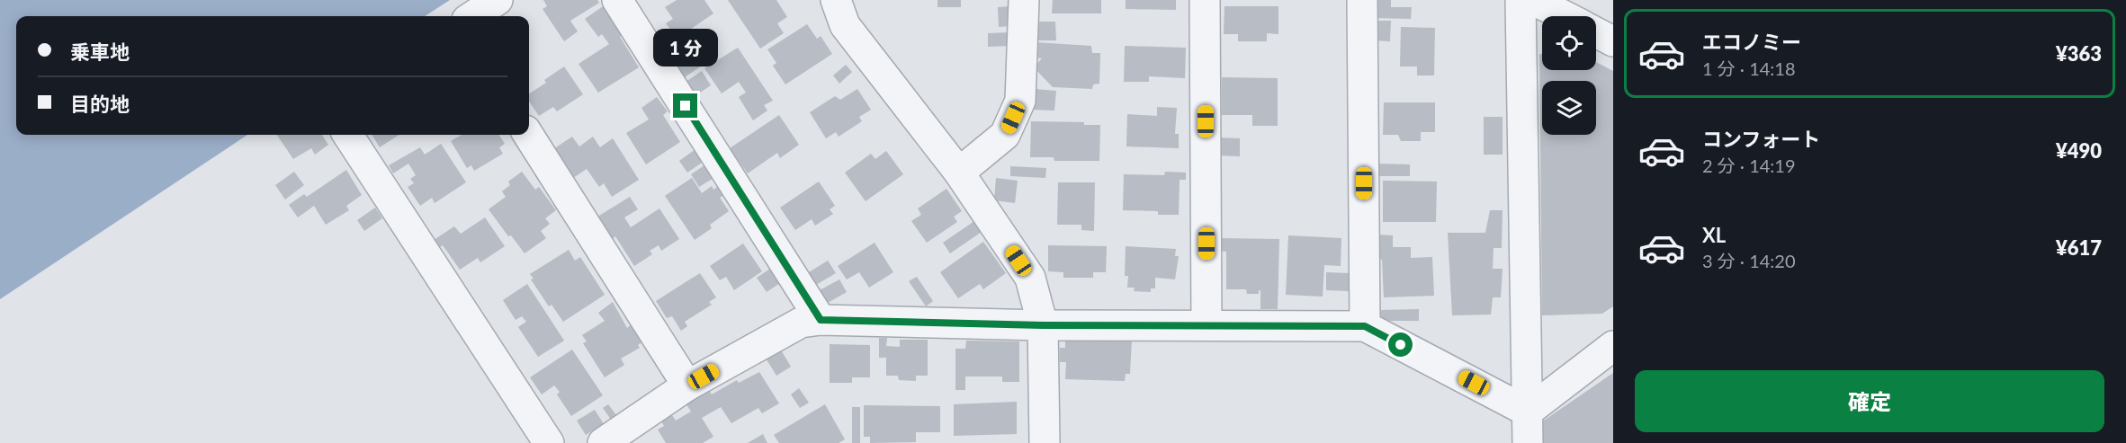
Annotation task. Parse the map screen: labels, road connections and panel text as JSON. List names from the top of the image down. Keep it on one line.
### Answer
{"page":{"list":[{"name":"エコノミー","note":"1 分 · 14:18","value":"¥363"},{"name":"コンフォート","note":"2 分 · 14:19","value":"¥490"},{"name":"XL","note":"3 分 · 14:20","value":"¥617"}],"banner":["乗車地","目的地"],"bubble":"1 分","buttons":"確定"}}
